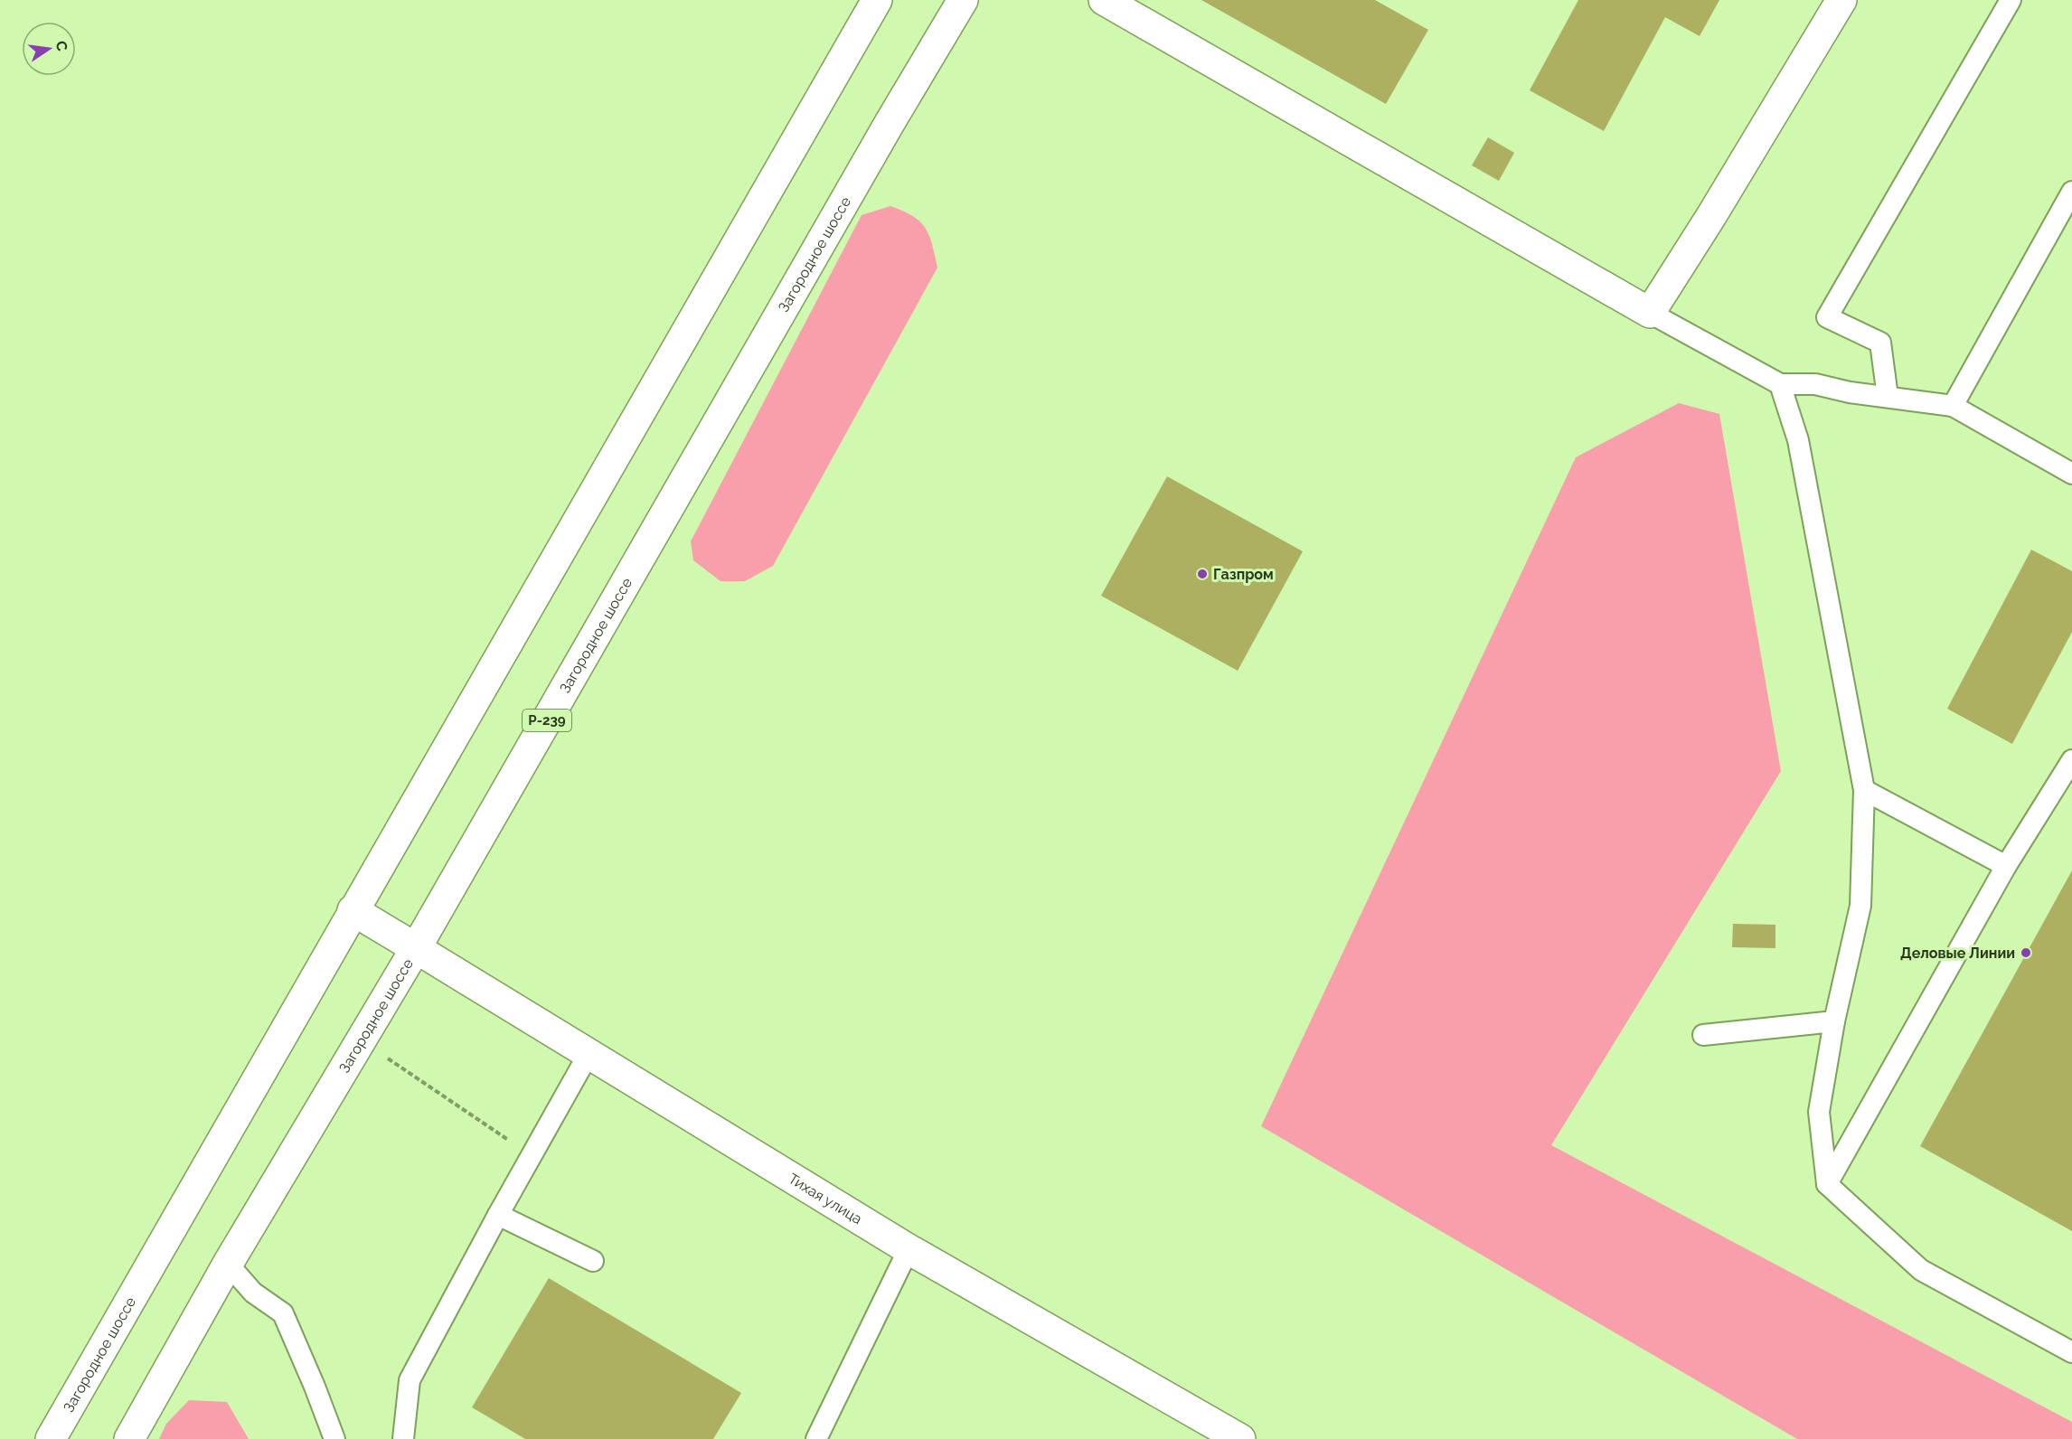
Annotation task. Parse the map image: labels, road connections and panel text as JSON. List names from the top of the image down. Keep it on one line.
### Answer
{"streets":{"main road":["Загородное шоссе","Р-239","Тихая улица"]},"crossings":[["Загородное шоссе","Тихая улица"]],"places":["Газпром","Деловые Линии"],"north":"right"}
